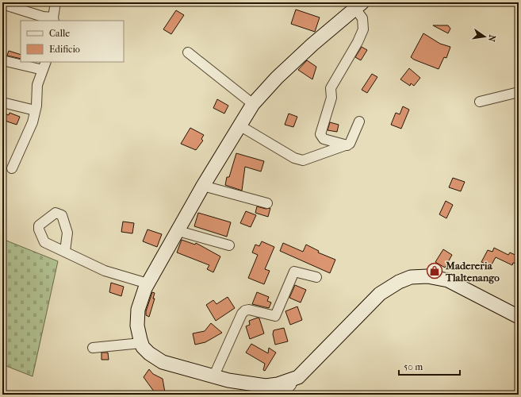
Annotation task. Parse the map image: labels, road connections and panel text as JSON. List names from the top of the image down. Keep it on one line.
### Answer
{"places":{"shop":["Madereria Tlaltenango"]},"legend":["Calle","Edificio"],"scale_bar":"50 m","north":"right"}
